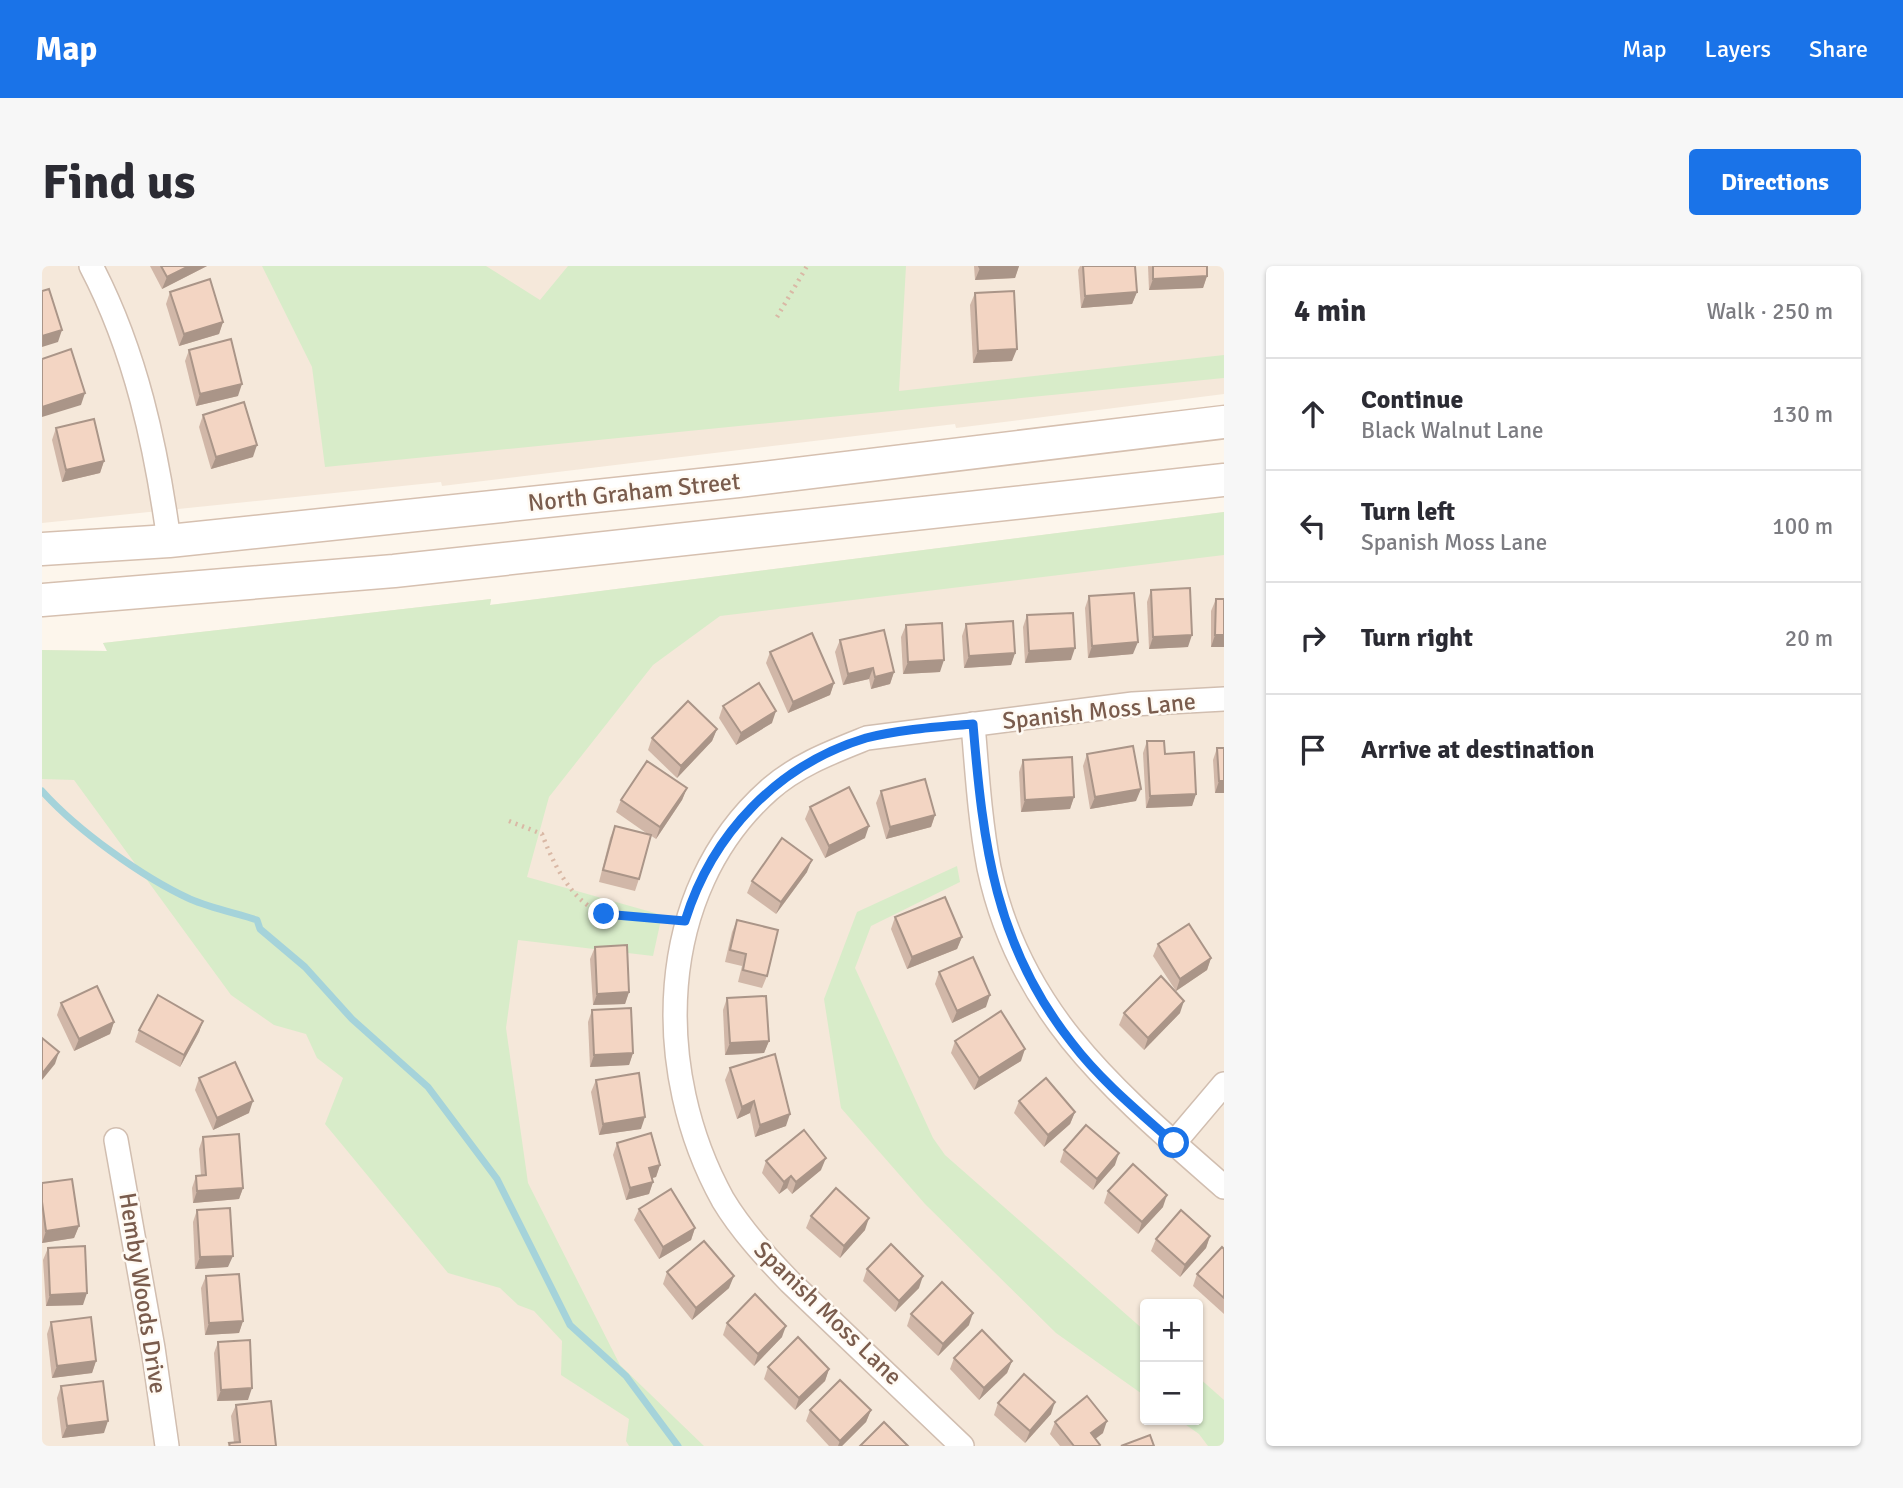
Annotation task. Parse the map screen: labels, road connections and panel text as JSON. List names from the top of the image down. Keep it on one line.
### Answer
{"streets":{"main road":["North Graham Street"],"street":["Spanish Moss Lane","Hemby Woods Drive"]},"page":{"header":"Map","nav":["Map","Layers","Share"],"buttons":"Directions","title":"Find us","heading":["4 min","Walk · 250 m"],"list":[["Continue","Black Walnut Lane","130 m"],["Turn left","Spanish Moss Lane","100 m"],["Turn right","20 m"],"Arrive at destination"],"map_buttons":["+","−"]}}
